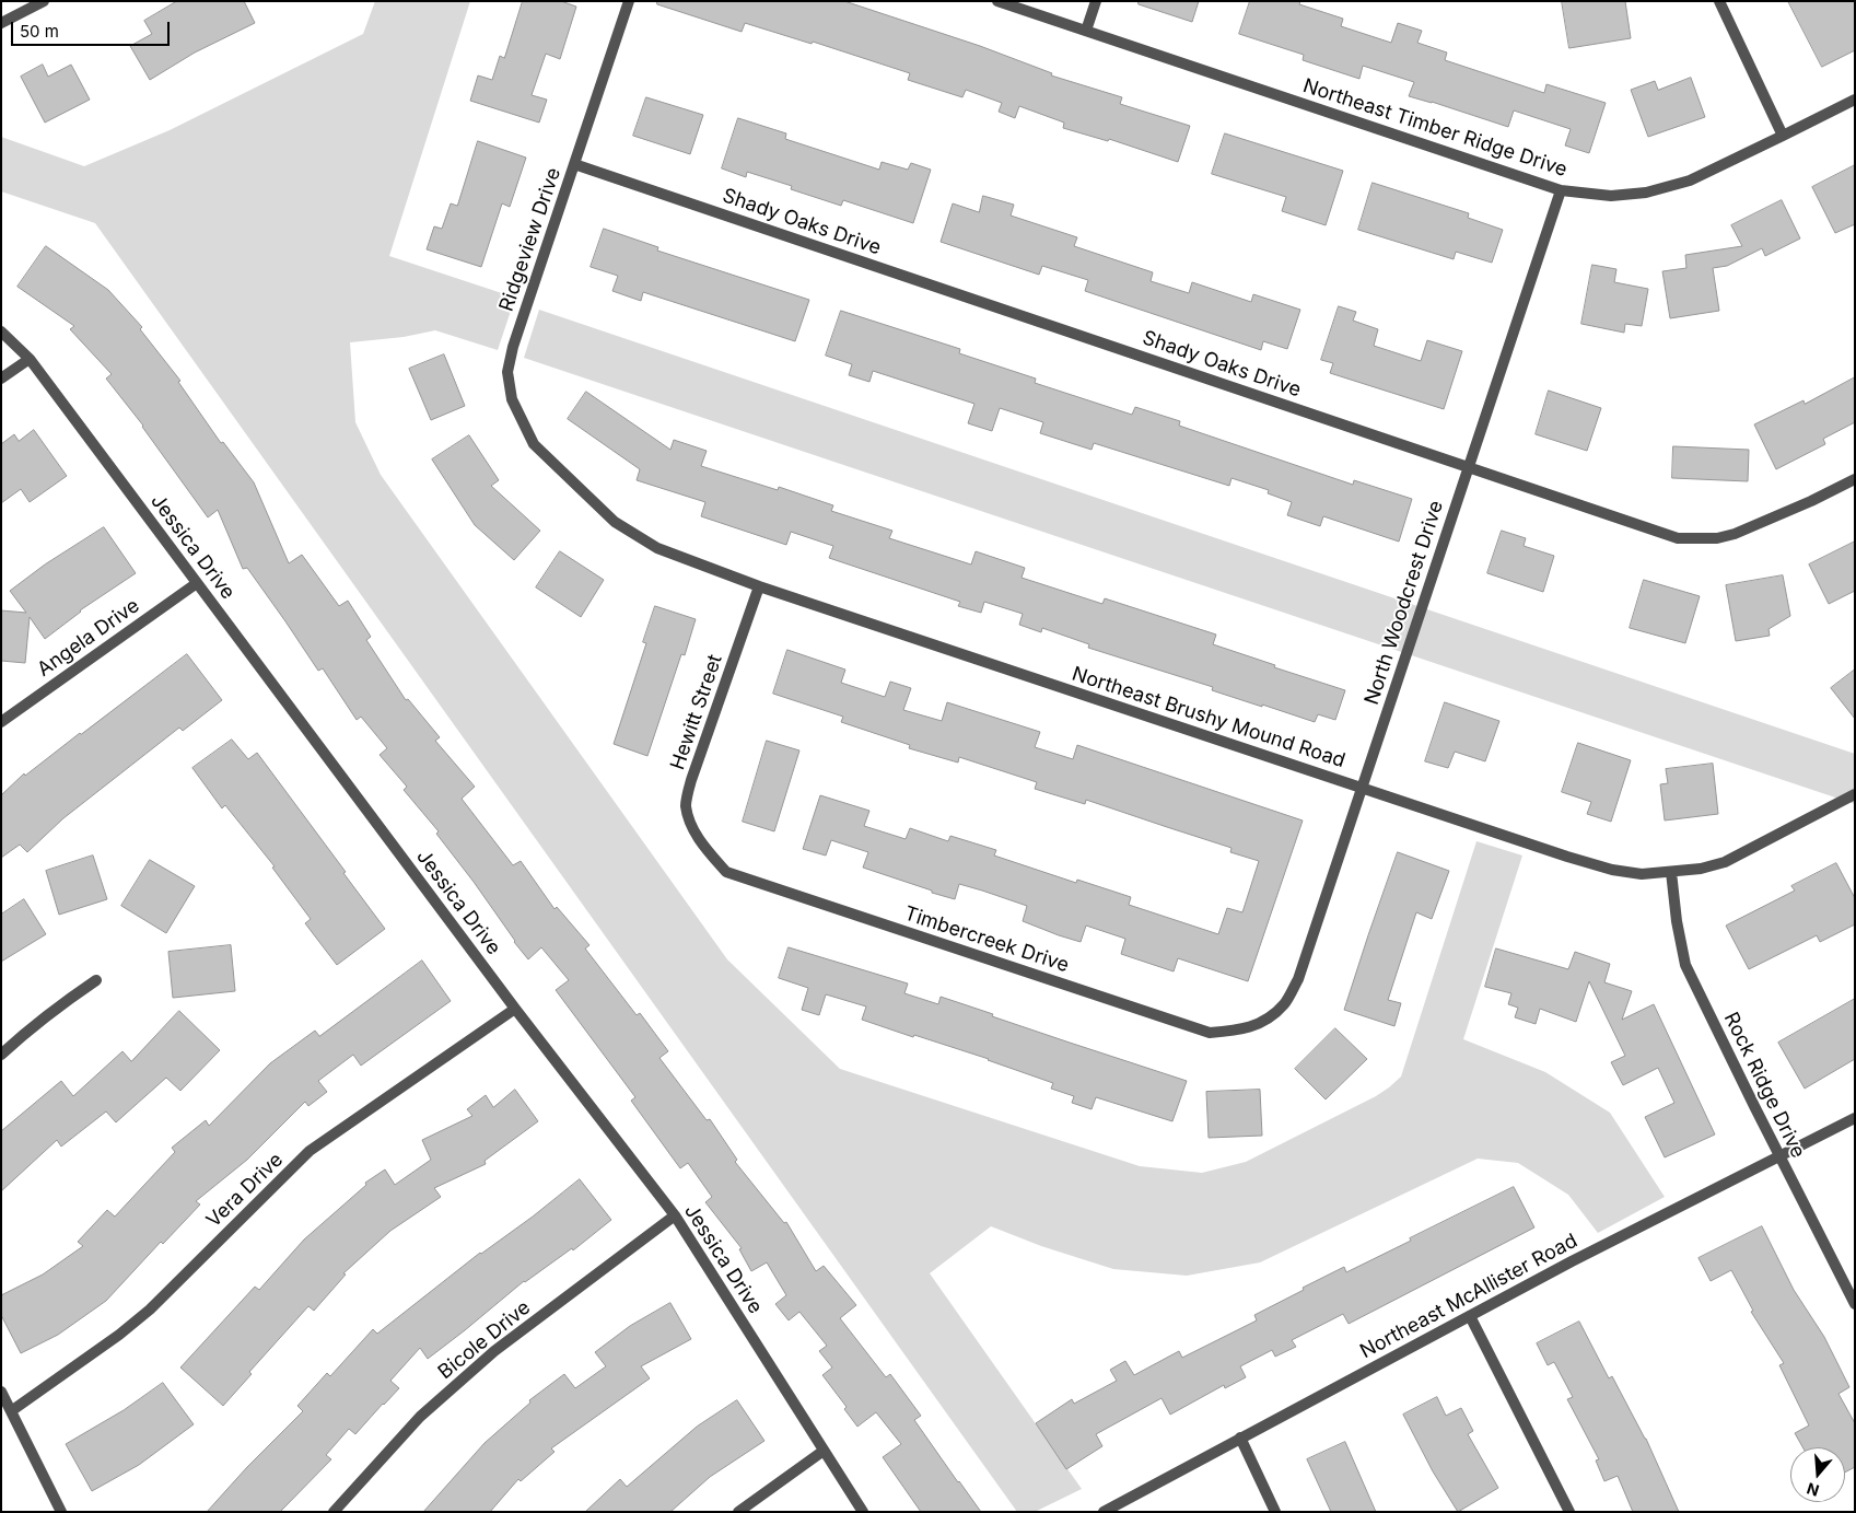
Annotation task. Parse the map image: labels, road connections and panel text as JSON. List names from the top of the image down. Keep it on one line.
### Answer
{"streets":{"street":["Northeast Timber Ridge Drive","Shady Oaks Drive","Ridgeview Drive","Jessica Drive","North Woodcrest Drive","Angela Drive","Hewitt Street","Northeast Brushy Mound Road","Timbercreek Drive","Rock Ridge Drive","Vera Drive","Northeast McAllister Road","Bicole Drive"]},"crossings":[["Northeast Timber Ridge Drive","North Woodcrest Drive"],["Shady Oaks Drive","Ridgeview Drive"],["Shady Oaks Drive","North Woodcrest Drive"],["Ridgeview Drive","Northeast Brushy Mound Road"],["Jessica Drive","Angela Drive"],["Jessica Drive","Vera Drive"],["Jessica Drive","Bicole Drive"],["North Woodcrest Drive","Northeast Brushy Mound Road"],["North Woodcrest Drive","Timbercreek Drive"],["Hewitt Street","Northeast Brushy Mound Road"],["Hewitt Street","Timbercreek Drive"],["Northeast Brushy Mound Road","Rock Ridge Drive"],["Rock Ridge Drive","Northeast McAllister Road"]],"scale_bar":"50 m","north":"bottom"}
